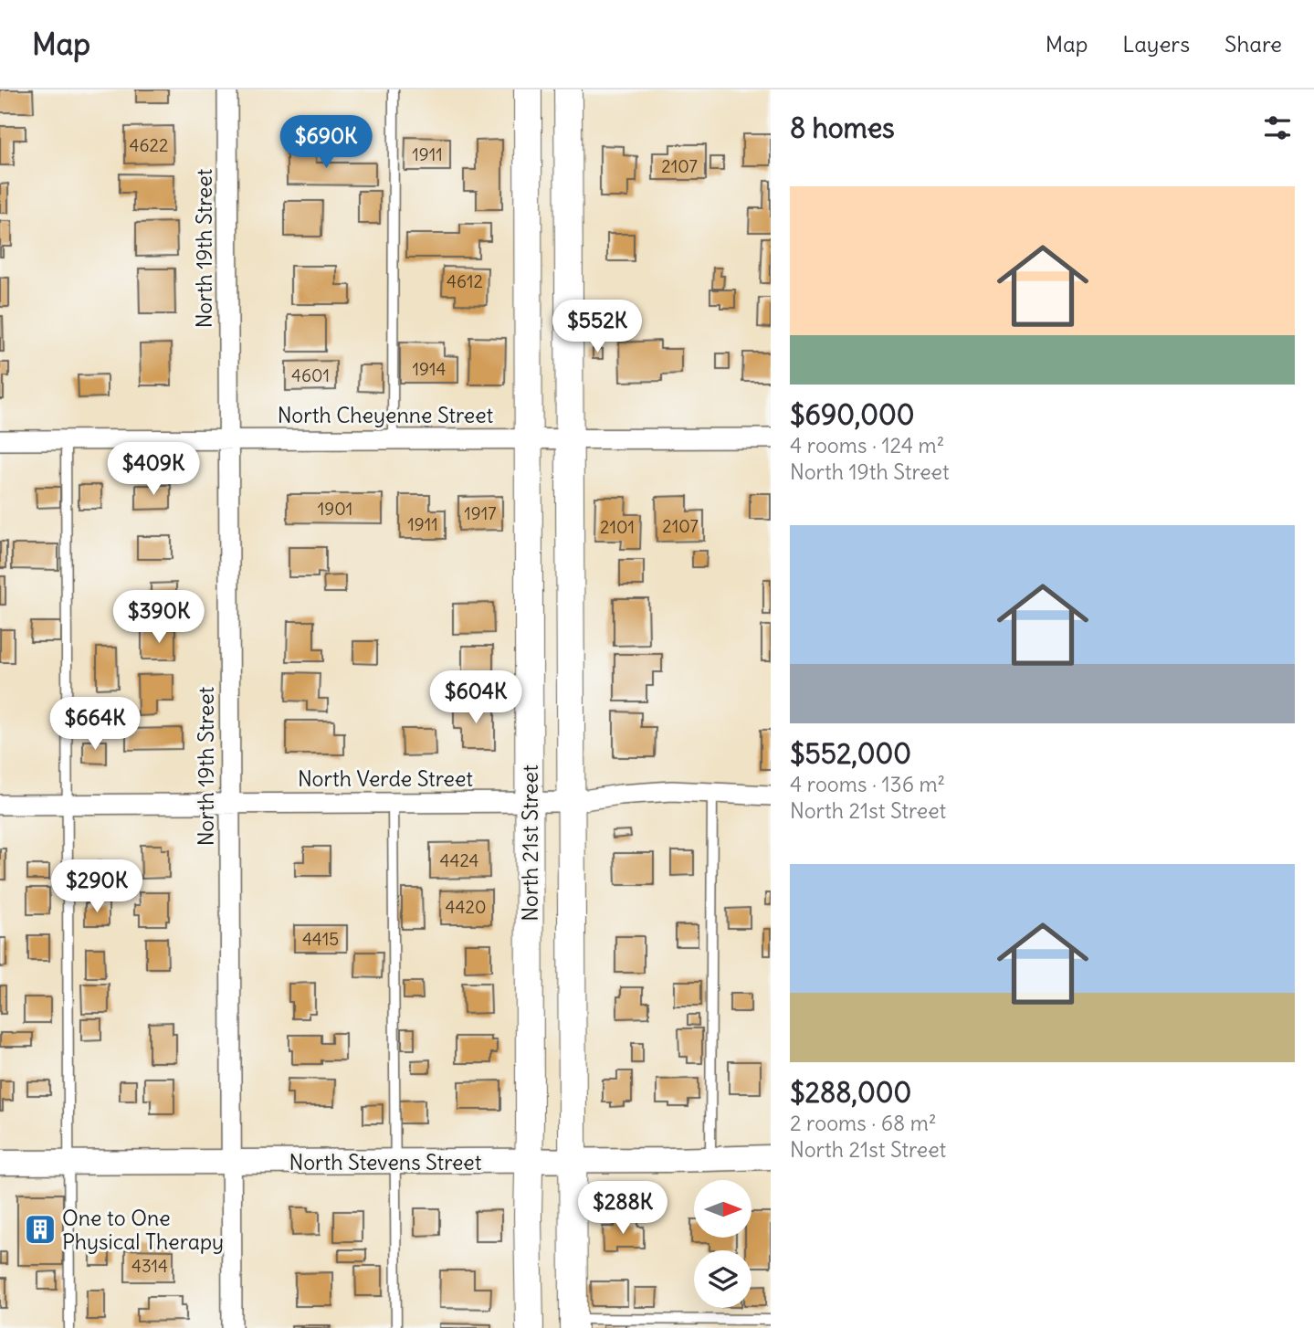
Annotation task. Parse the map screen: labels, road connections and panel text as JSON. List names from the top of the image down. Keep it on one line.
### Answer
{"streets":{"main road":["North 21st Street"],"street":["North 19th Street","North Cheyenne Street","North Verde Street","North Stevens Street"]},"crossings":[["North 19th Street","North Cheyenne Street"],["North 19th Street","North Verde Street"],["North 19th Street","North Stevens Street"],["North Cheyenne Street","North 21st Street"],["North Verde Street","North 21st Street"],["North 21st Street","North Stevens Street"]],"places":{"building":["One to One Physical Therapy"]},"house_numbers":["4622","1911","2107","4612","1914","4601","1901","1917","1911","2107","2101","4424","4420","4415","4314"],"north":"right","page":{"header":"Map","nav":["Map","Layers","Share"],"heading":"8 homes","price":["$690K","$552K","$409K","$390K","$604K","$664K","$290K","$288K"],"list":[{"name":"$690,000","note":"4 rooms · 124 m² · North 19th Street"},{"name":"$552,000","note":"4 rooms · 136 m² · North 21st Street"},{"name":"$288,000","note":"2 rooms · 68 m² · North 21st Street"}]}}
